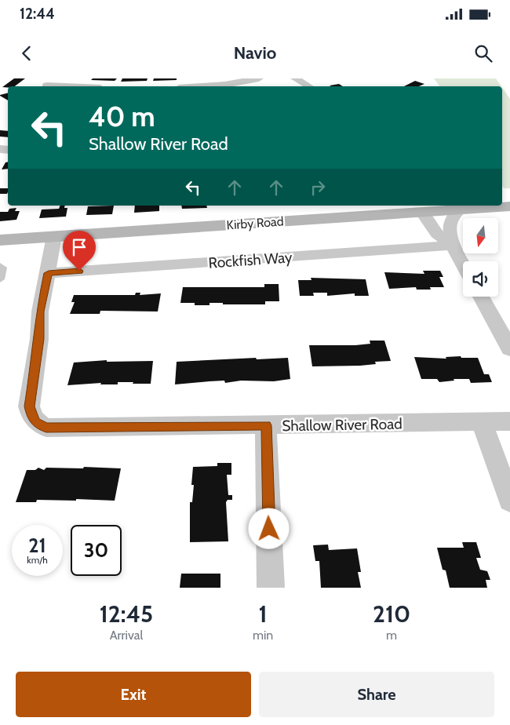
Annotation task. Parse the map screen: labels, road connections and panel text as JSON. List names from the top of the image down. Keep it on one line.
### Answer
{"streets":{"main road":["Kirby Road"],"street":["Rockfish Way","Shallow River Road"]},"crossings":[["Kirby Road","Shallow River Road"],["Rockfish Way","Shallow River Road"]],"north":"bottom","page":{"status":"12:44","header":"Navio","turn":["40 m","Shallow River Road"],"speed":"21 km/h","limit":"30","eta":["12:45","Arrival","1","min","210","m"],"buttons":["Exit","Share"]}}
